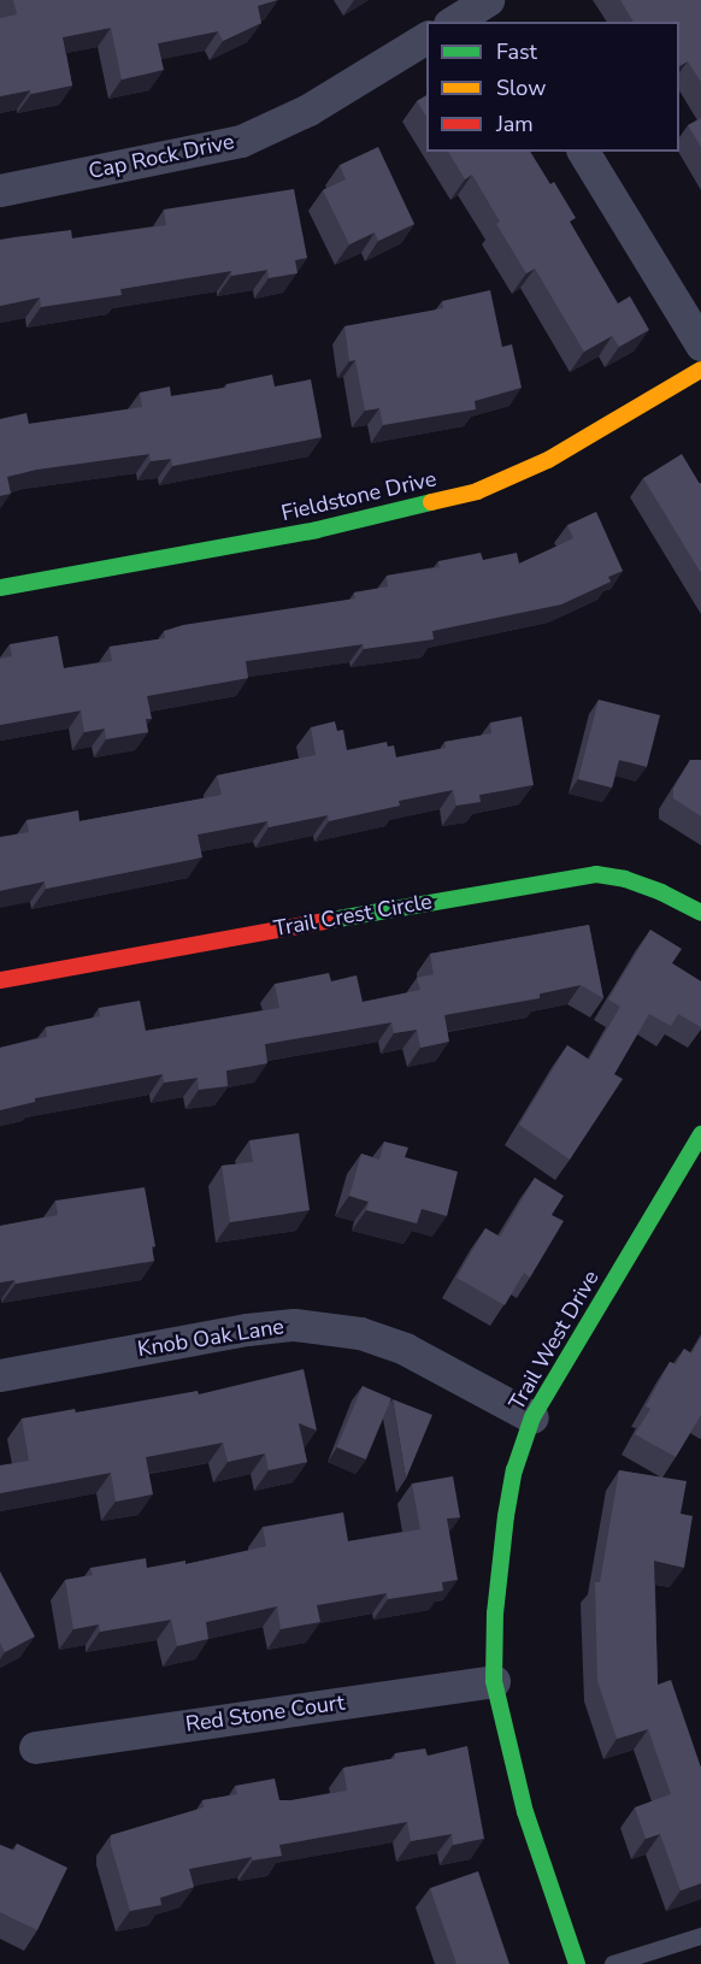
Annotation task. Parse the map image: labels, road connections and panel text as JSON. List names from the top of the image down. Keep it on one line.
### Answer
{"streets":{"street":["Cap Rock Drive","Fieldstone Drive","Trail Crest Circle","Knob Oak Lane","Trail West Drive","Red Stone Court"]},"crossings":[["Knob Oak Lane","Trail West Drive"],["Trail West Drive","Red Stone Court"]],"legend":["Fast","Slow","Jam"]}
